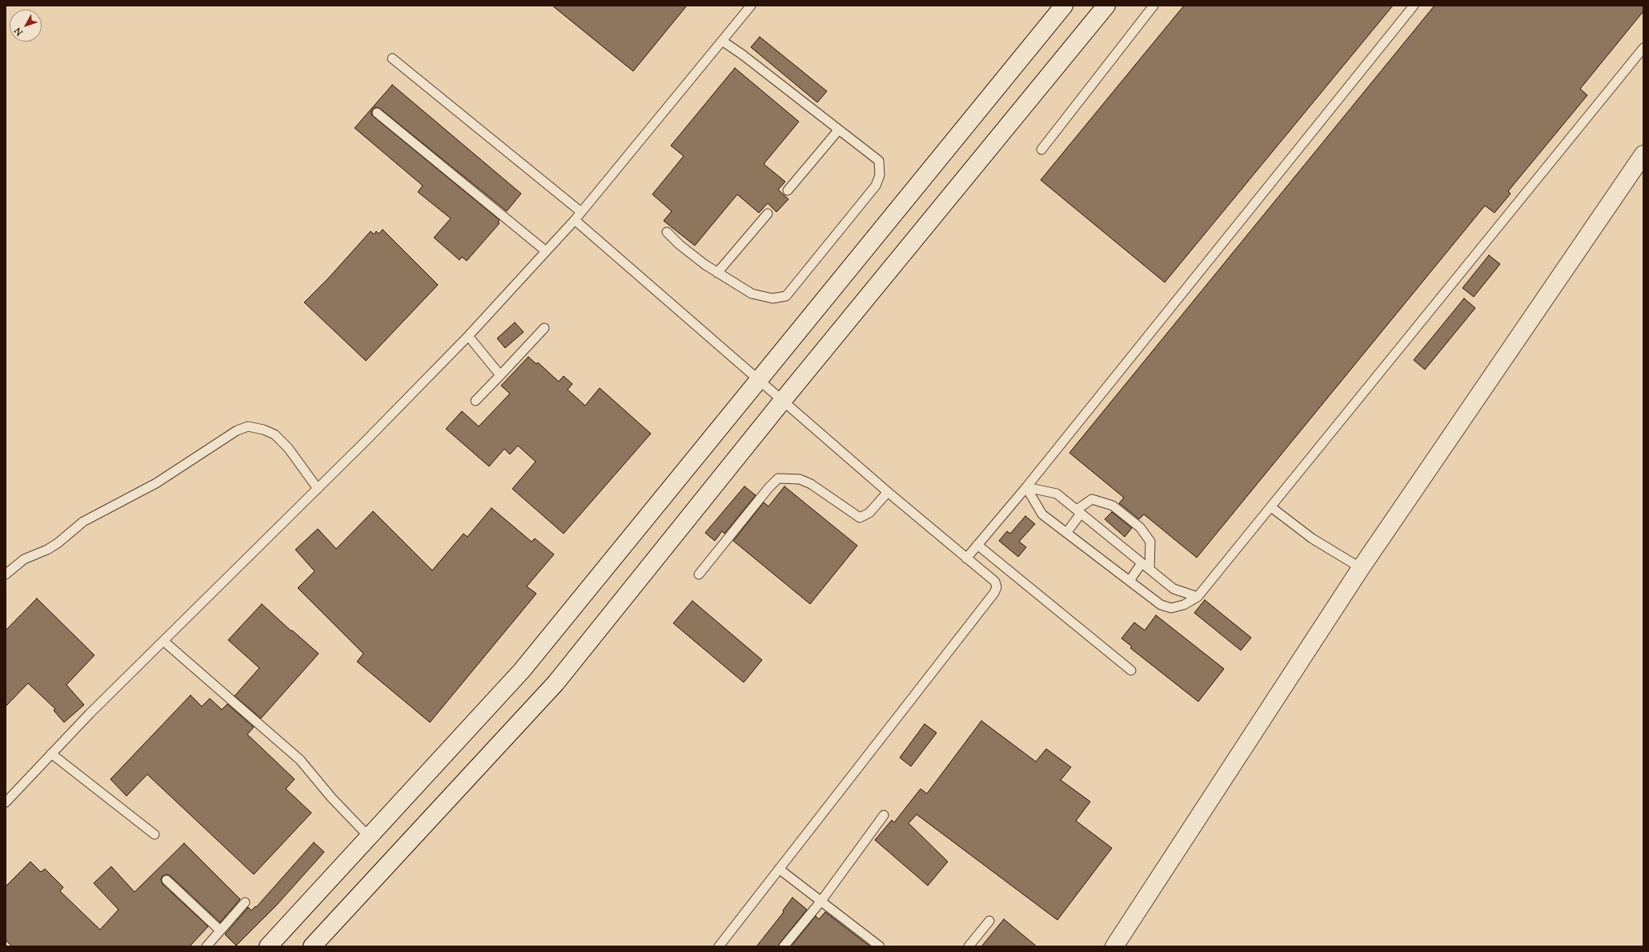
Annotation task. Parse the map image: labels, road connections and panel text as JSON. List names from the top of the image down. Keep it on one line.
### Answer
{"north":"bottom left"}
